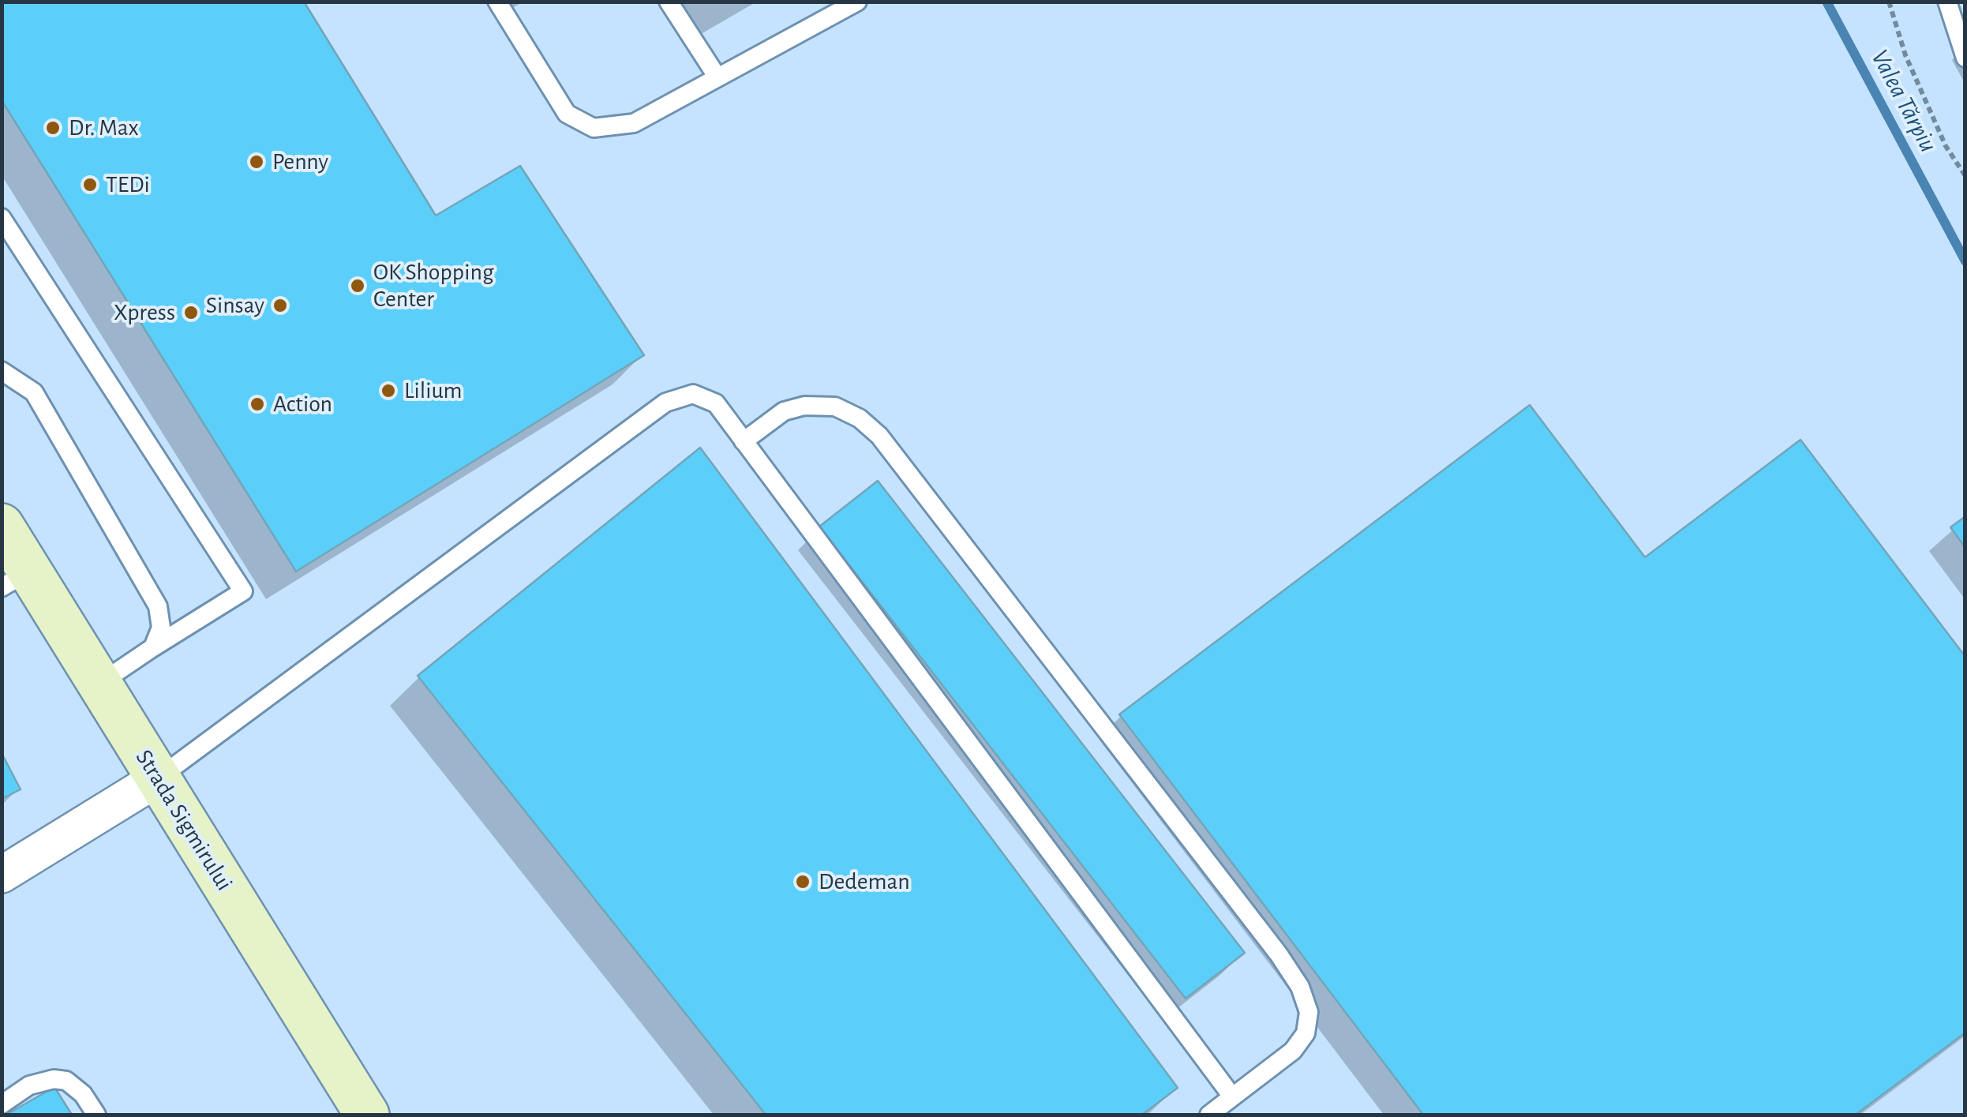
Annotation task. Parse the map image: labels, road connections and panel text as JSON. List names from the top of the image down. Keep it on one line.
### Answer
{"streets":{"main road":["Strada Sigmirului"]},"water":["Valea Tărpiu"],"places":["Dr. Max","Penny","TEDi","OK Shopping Center","Sinsay","Xpress","Lilium","Action","Dedeman"]}
